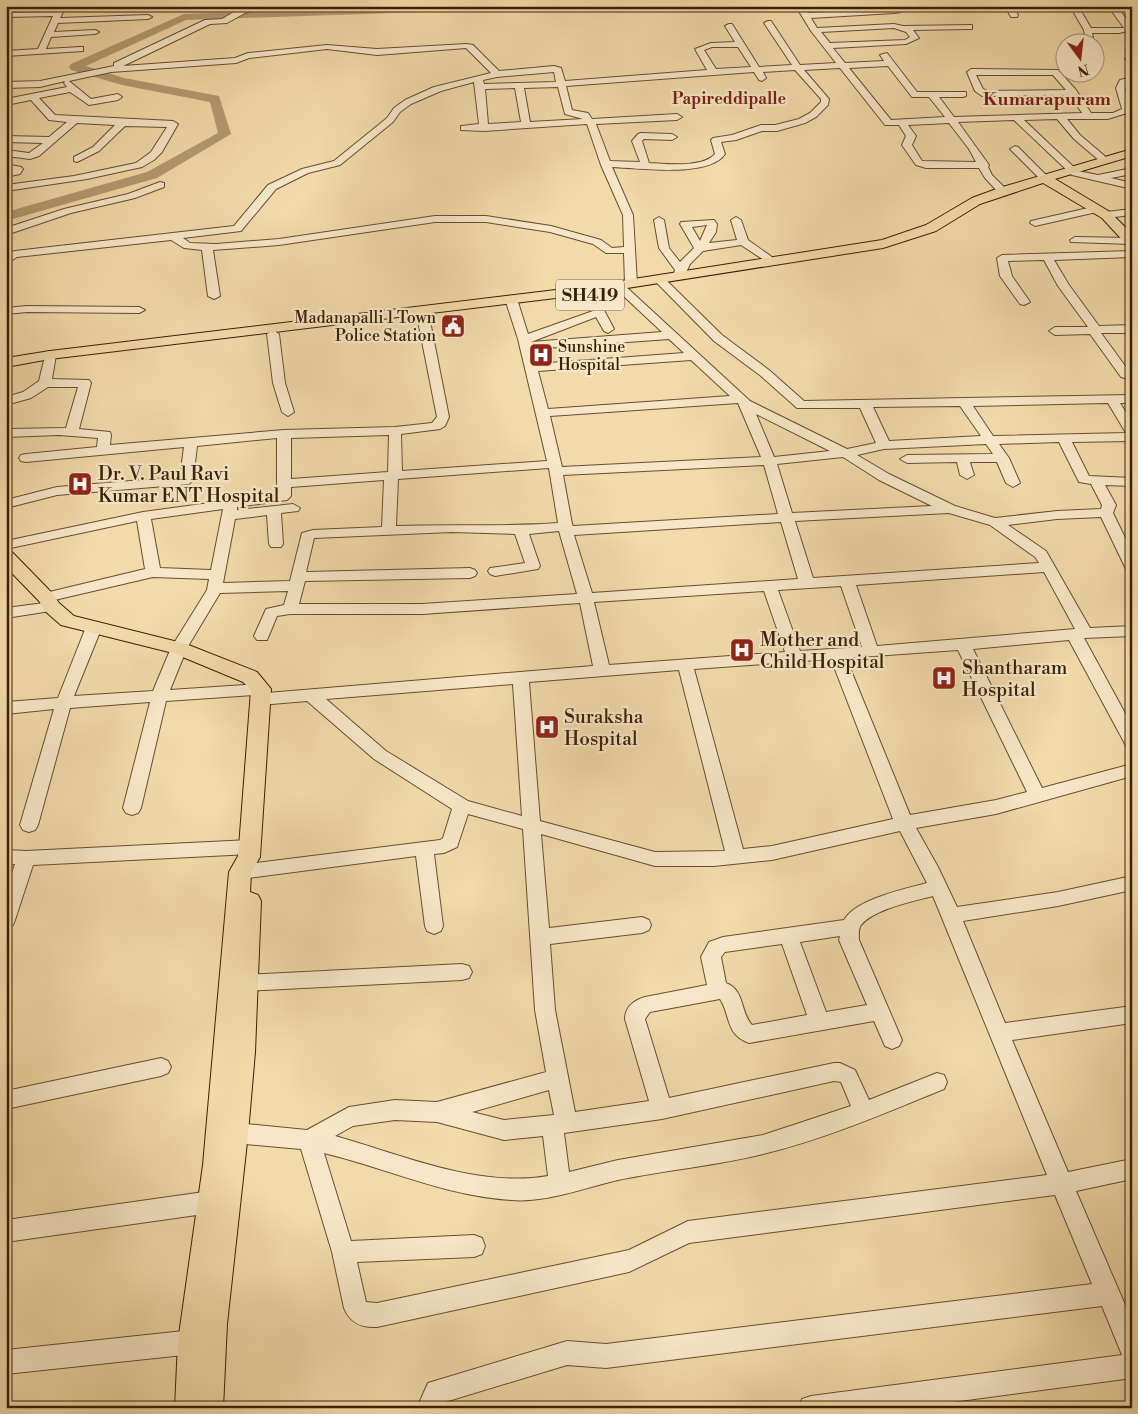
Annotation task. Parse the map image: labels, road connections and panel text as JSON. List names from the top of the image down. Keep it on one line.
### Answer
{"streets":{"main road":["SH419"]},"districts":["Papireddipalle","Kumarapuram"],"places":{"public building":["Madanapalli 1 Town Police Station"],"hospital":["Sunshine Hospital","Dr. V. Paul Ravi Kumar ENT Hospital","Mother and Child Hospital","Shantharam Hospital","Suraksha Hospital"]},"north":"bottom"}
